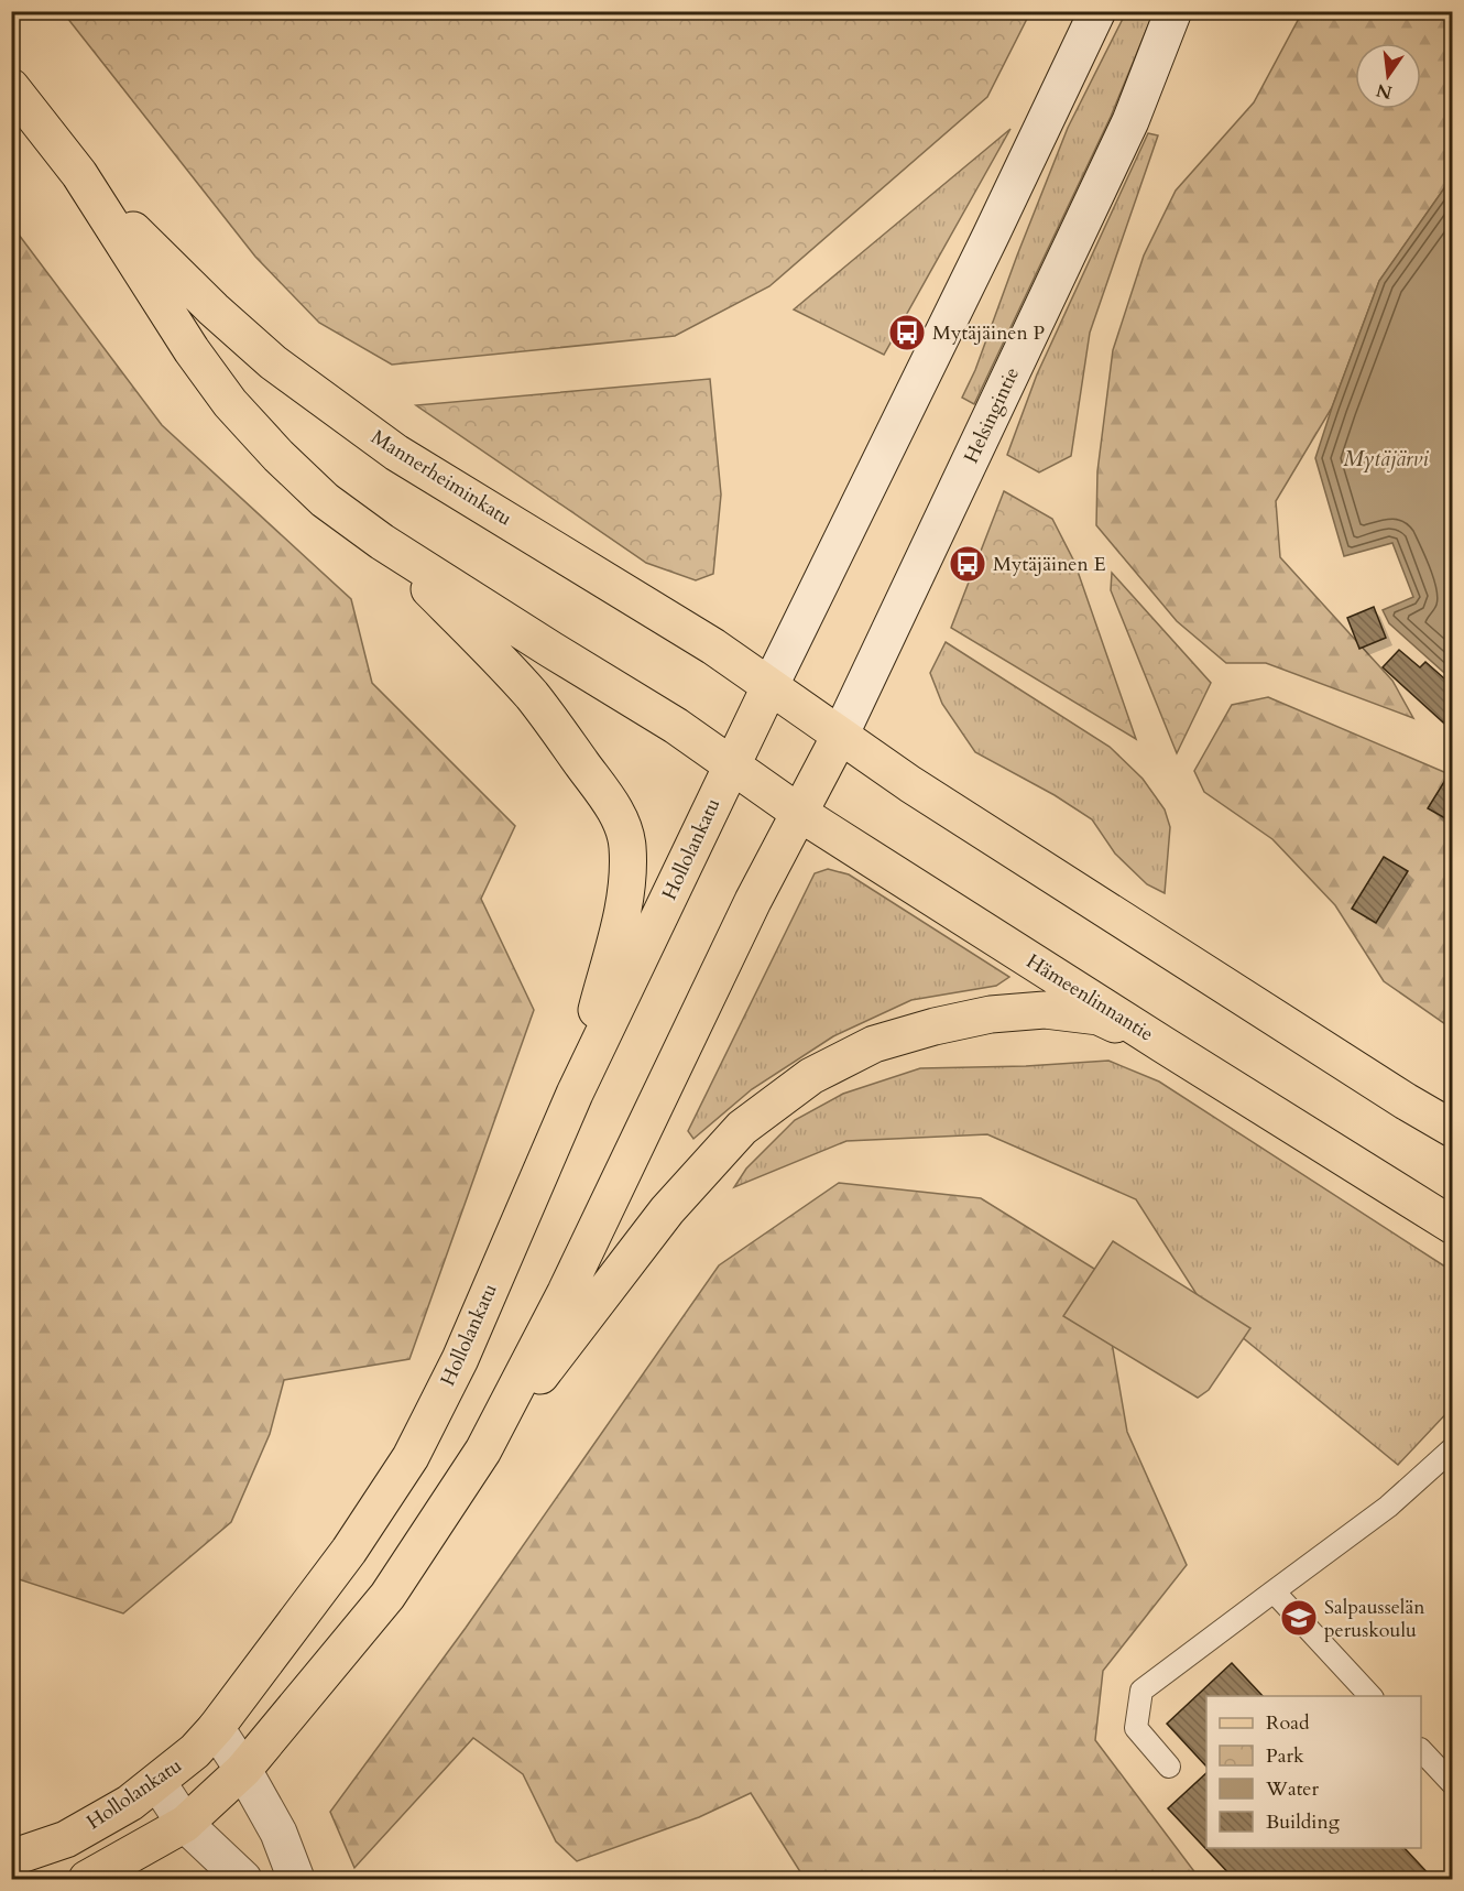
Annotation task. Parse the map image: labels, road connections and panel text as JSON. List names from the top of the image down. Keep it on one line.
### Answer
{"streets":{"main road":["Helsingintie","Mannerheiminkatu","Hollolankatu","Hämeenlinnantie"]},"crossings":[["Helsingintie","Mannerheiminkatu"],["Helsingintie","Hämeenlinnantie"],["Mannerheiminkatu","Hollolankatu"],["Mannerheiminkatu","Hämeenlinnantie"],["Hollolankatu","Hämeenlinnantie"]],"water":["Mytäjärvi"],"places":{"bus stop":["Mytäjäinen P","Mytäjäinen E"],"school or university":["Salpausselän peruskoulu"]},"legend":["Road","Park","Water","Building"],"north":"bottom"}
